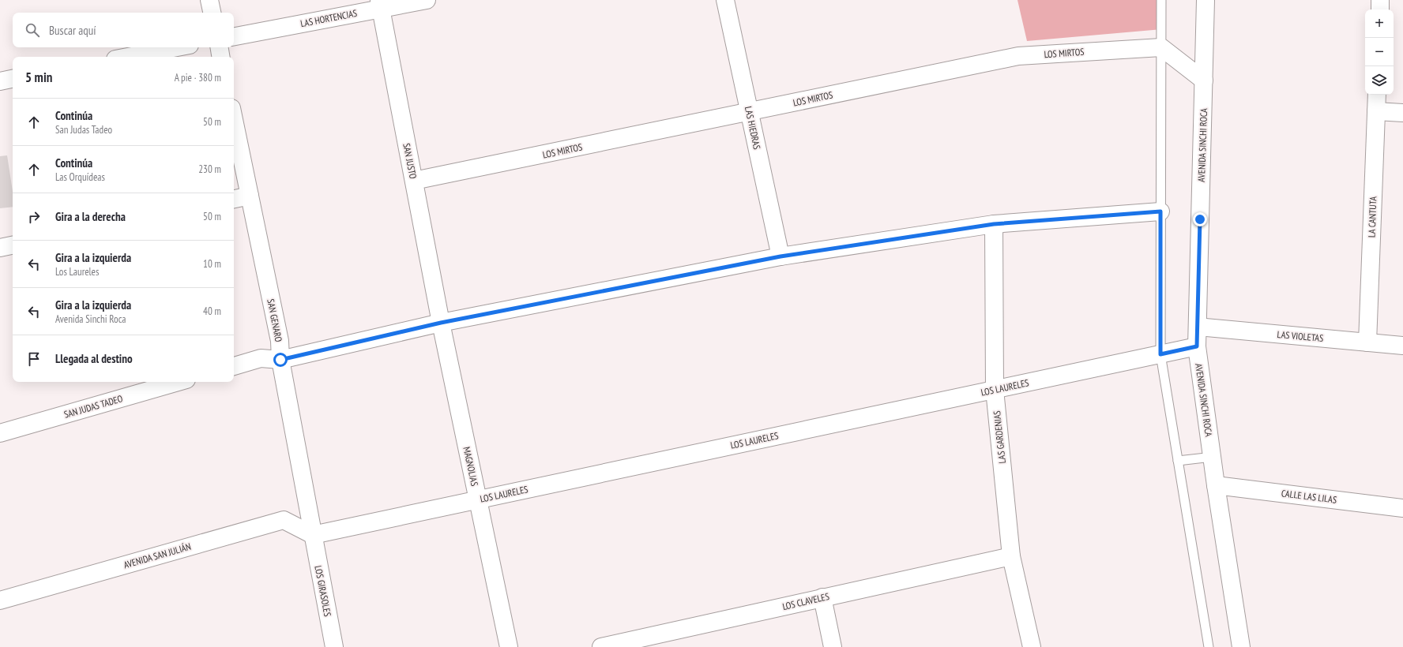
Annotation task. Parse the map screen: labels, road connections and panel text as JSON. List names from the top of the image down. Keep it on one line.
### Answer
{"streets":{"street":["LAS HORTENCIAS","LOS MIRTOS","LAS HIEDRAS","AVENIDA SINCHI ROCA","SAN JUSTO","LA CANTUTA","SAN GENARO","LAS VIOLETAS","LOS LAURELES","SAN JUDAS TADEO","LAS GARDENIAS","MAGNOLIAS","CALLE LAS LILAS","AVENIDA SAN JULIÁN","LOS GIRASOLES","LOS CLAVELES"]},"crossings":[["LAS HORTENCIAS","SAN JUSTO"],["LOS MIRTOS","LAS HIEDRAS"],["LOS MIRTOS","SAN JUSTO"],["AVENIDA SINCHI ROCA","LAS VIOLETAS"],["AVENIDA SINCHI ROCA","LOS LAURELES"],["AVENIDA SINCHI ROCA","CALLE LAS LILAS"],["SAN JUSTO","MAGNOLIAS"],["LA CANTUTA","LAS VIOLETAS"],["SAN GENARO","LOS LAURELES"],["SAN GENARO","AVENIDA SAN JULIÁN"],["SAN GENARO","LOS GIRASOLES"],["LOS LAURELES","LAS GARDENIAS"],["LOS LAURELES","MAGNOLIAS"],["LOS LAURELES","AVENIDA SAN JULIÁN"],["LOS LAURELES","LOS GIRASOLES"],["LAS GARDENIAS","LOS CLAVELES"],["AVENIDA SAN JULIÁN","LOS GIRASOLES"]],"page":{"map_buttons":["+","−"],"search":"Buscar aquí","heading":["5 min","A pie · 380 m"],"list":[["Continúa","San Judas Tadeo","50 m"],["Continúa","Las Orquídeas","230 m"],["Gira a la derecha","50 m"],["Gira a la izquierda","Los Laureles","10 m"],["Gira a la izquierda","Avenida Sinchi Roca","40 m"],"Llegada al destino"]}}
